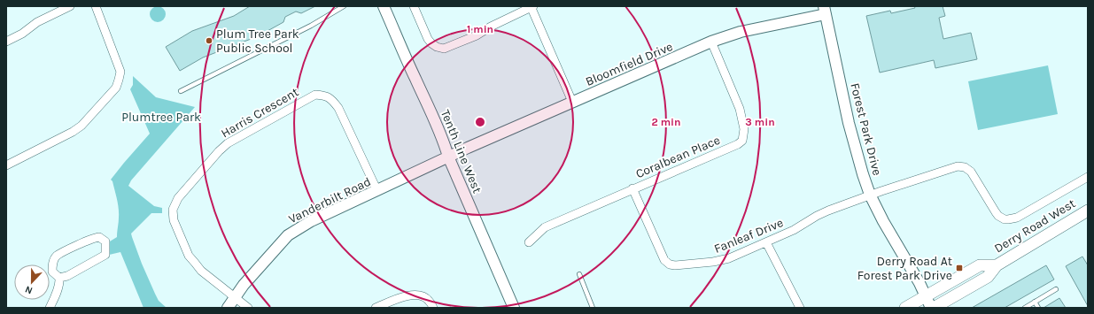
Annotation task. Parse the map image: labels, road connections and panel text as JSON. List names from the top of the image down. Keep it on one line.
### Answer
{"streets":{"main road":["Derry Road West"],"street":["Bloomfield Drive","Harris Crescent","Forest Park Drive","Tenth Line West","Coralbean Place","Vanderbilt Road","Fanleaf Drive"]},"crossings":[["Bloomfield Drive","Forest Park Drive"],["Bloomfield Drive","Tenth Line West"],["Bloomfield Drive","Coralbean Place"],["Bloomfield Drive","Vanderbilt Road"],["Harris Crescent","Vanderbilt Road"],["Forest Park Drive","Derry Road West"],["Forest Park Drive","Fanleaf Drive"],["Tenth Line West","Vanderbilt Road"],["Coralbean Place","Fanleaf Drive"]],"parks":["Plumtree Park"],"places":{"other":["Plum Tree Park Public School"],"transit":["Derry Road At Forest Park Drive"]},"north":"bottom","rings":["1 min","2 min","3 min"]}
